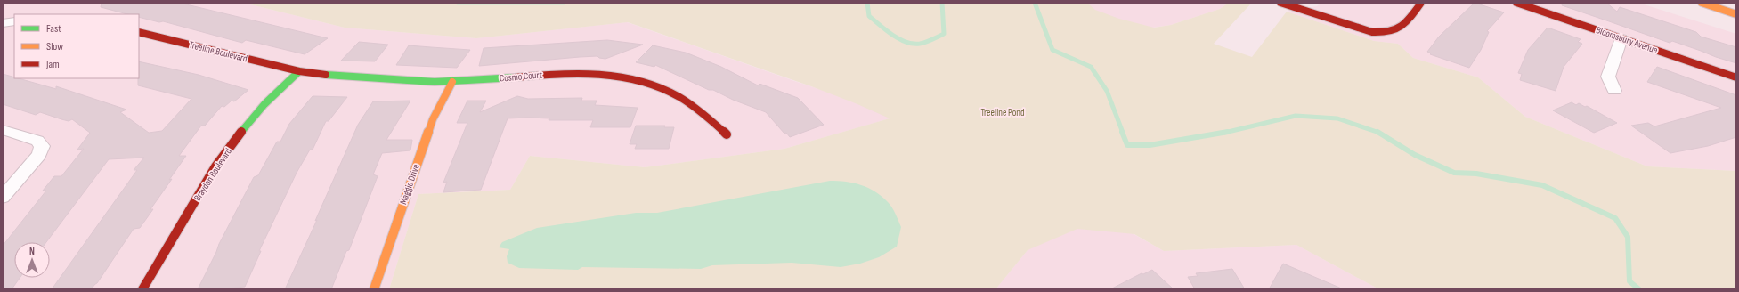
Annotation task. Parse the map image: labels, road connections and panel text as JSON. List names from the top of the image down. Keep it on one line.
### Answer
{"streets":{"street":["Bloomsbury Avenue","Treeline Boulevard","Cosmo Court","Braydon Boulevard","Maggie Drive"]},"crossings":[["Treeline Boulevard","Cosmo Court"],["Treeline Boulevard","Braydon Boulevard"],["Cosmo Court","Braydon Boulevard"],["Cosmo Court","Maggie Drive"]],"parks":["Treeline Pond"],"legend":["Fast","Slow","Jam"],"north":"top"}
